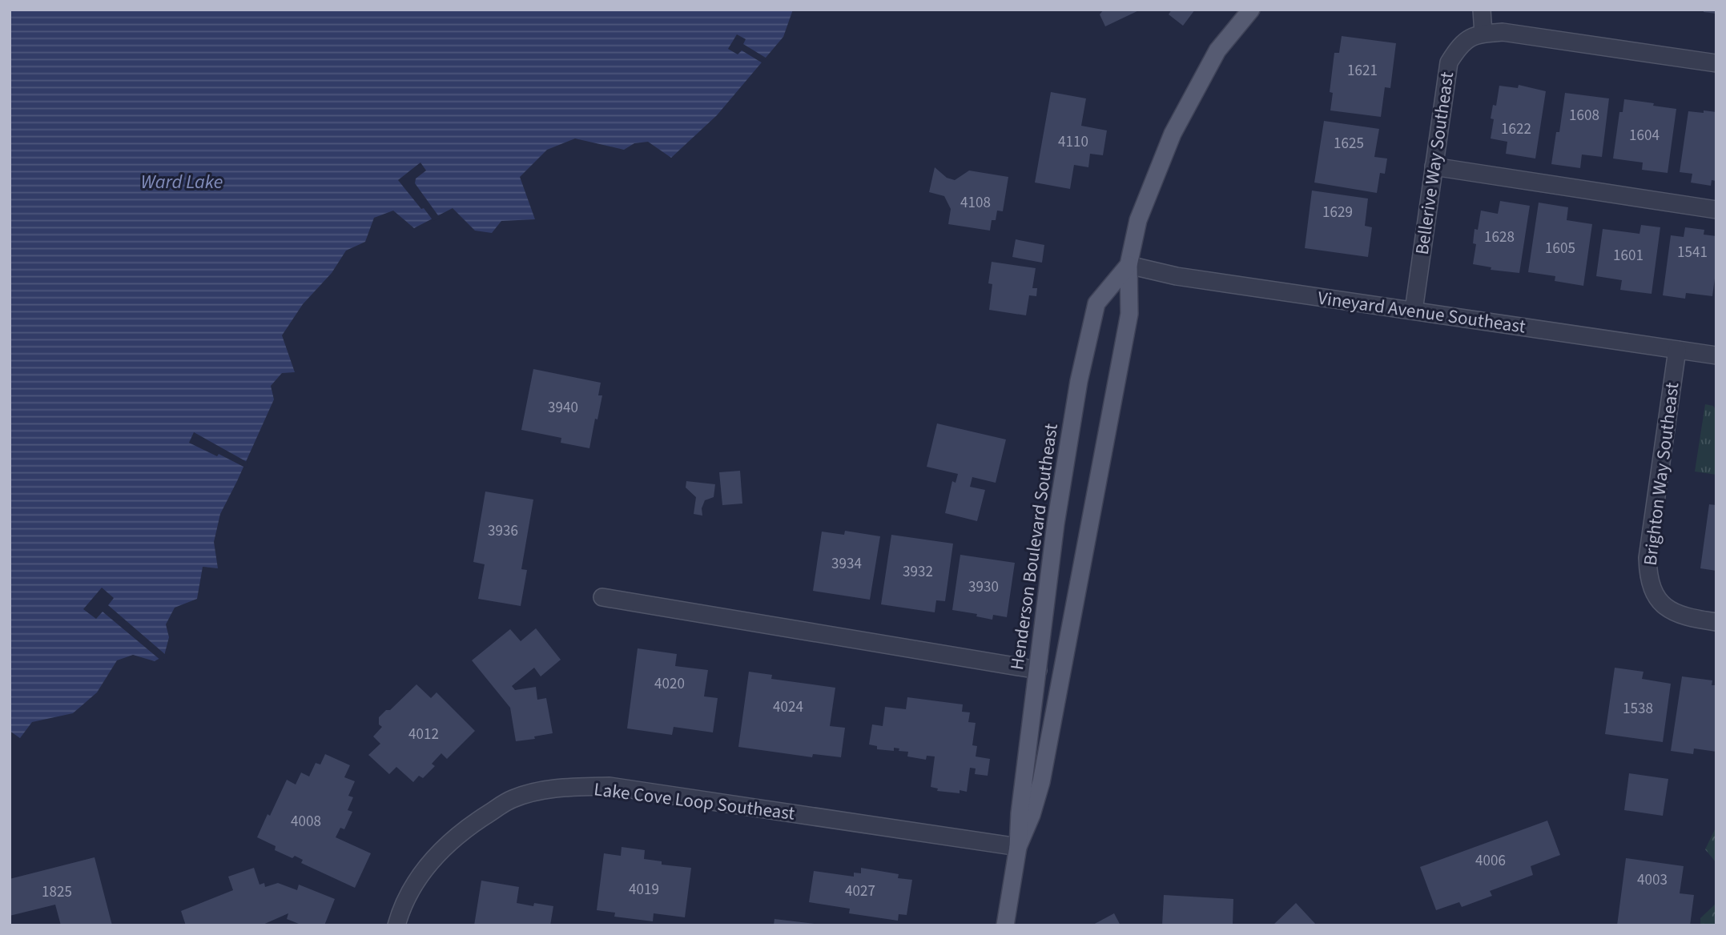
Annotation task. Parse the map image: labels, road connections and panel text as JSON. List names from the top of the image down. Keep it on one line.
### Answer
{"streets":{"main road":["Henderson Boulevard Southeast"],"street":["Bellerive Way Southeast","Vineyard Avenue Southeast","Brighton Way Southeast","Lake Cove Loop Southeast"]},"crossings":[["Bellerive Way Southeast","Vineyard Avenue Southeast"],["Vineyard Avenue Southeast","Brighton Way Southeast"],["Vineyard Avenue Southeast","Henderson Boulevard Southeast"],["Henderson Boulevard Southeast","Lake Cove Loop Southeast"]],"water":["Ward Lake"],"house_numbers":["1621","1608","1622","1604","4110","1625","4108","1629","1628","1605","1541","1601","3940","3936","3934","3932","3930","4020","4024","1538","4012","4008","4006","4003","4019","4027","1825"]}
